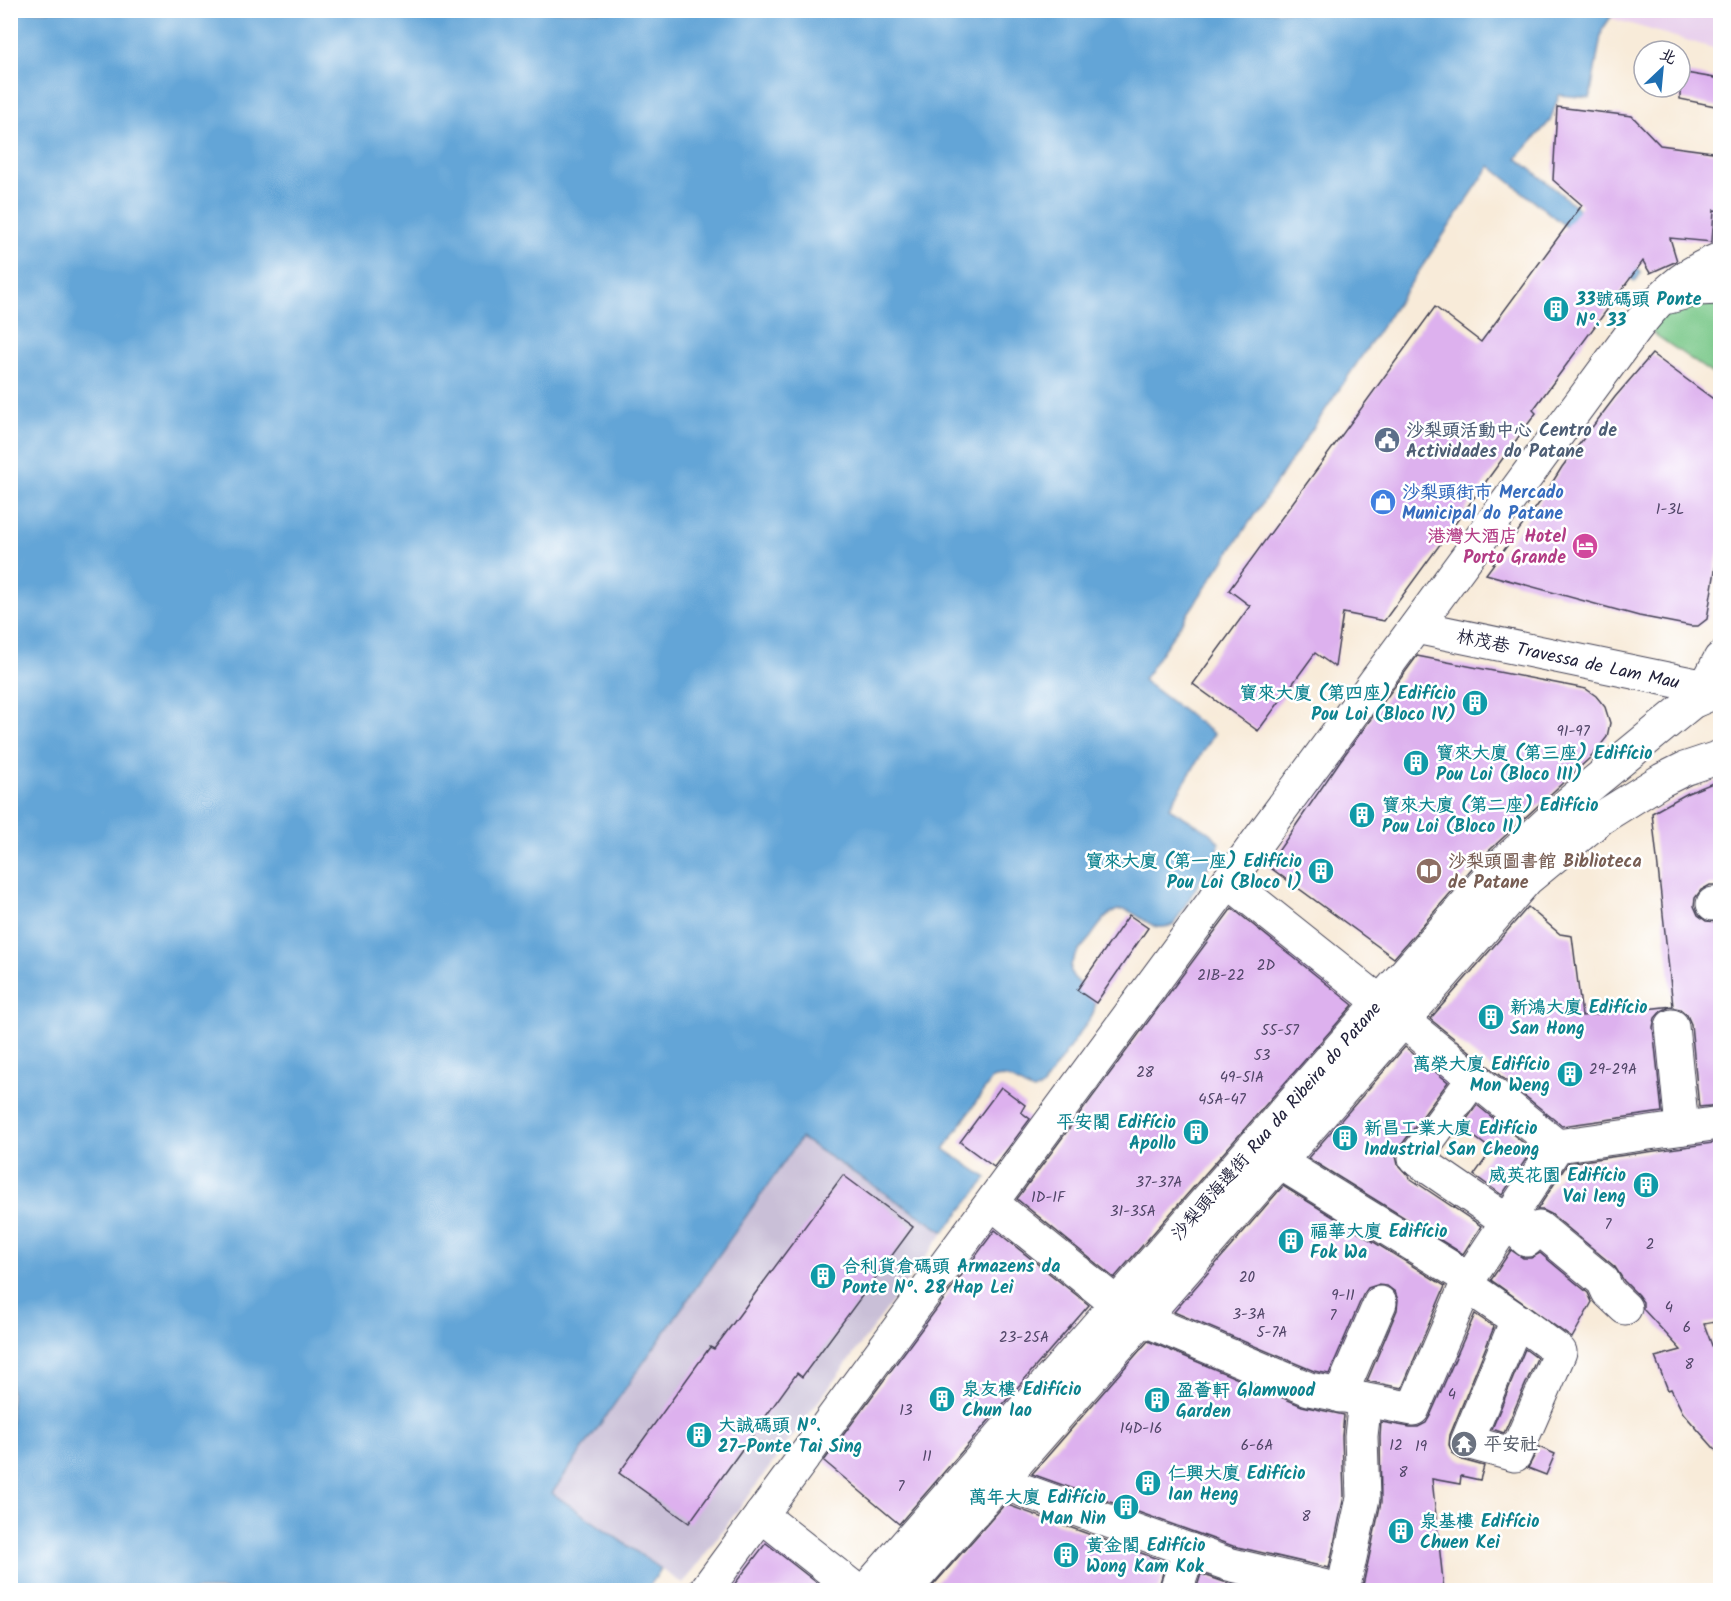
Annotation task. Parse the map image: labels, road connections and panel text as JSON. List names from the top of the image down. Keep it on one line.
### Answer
{"streets":{"street":["林茂巷 Travessa de Lam Mau","沙梨頭海邊街 Rua da Ribeira do Patane"]},"crossings":[["林茂巷 Travessa de Lam Mau","沙梨頭海邊街 Rua da Ribeira do Patane"]],"places":{"building":["33號碼頭 Ponte Nº. 33","寶來大廈 (第四座) Edifício Pou Loi (Bloco IV)","寶來大廈 (第三座) Edifício Pou Loi (Bloco III)","寶來大廈 (第二座) Edifício Pou Loi (Bloco II)","寶來大廈 (第一座) Edifício Pou Loi (Bloco I)","新鴻大廈 Edifício San Hong","萬榮大廈 Edifício Mon Weng","平安閣 Edifício Apollo","新昌工業大廈 Edifício Industrial San Cheong","威英花園 Edifício Vai Ieng","福華大廈 Edifício Fok Wa","合利貨倉碼頭 Armazens da Ponte Nº. 28 Hap Lei","泉友樓 Edifício Chun Iao","盈薈軒 Glamwood Garden","大誠碼頭 Nº. 27-Ponte Tai Sing","仁興大廈 Edifício Ian Heng","萬年大廈 Edifício Man Nin","泉基樓 Edifício Chuen Kei","黃金閣 Edifício Wong Kam Kok"],"public building":["沙梨頭活動中心 Centro de Actividades do Patane"],"shop":["沙梨頭街市 Mercado Municipal do Patane"],"hotel":["港灣大酒店 Hotel Porto Grande"],"library":["沙梨頭圖書館 Biblioteca de Patane"],"temple":["平安社"]},"house_numbers":["1-3L","91-97","2D","21B-22","55-57","53","29-29A","28","49-51A","45A-47","37-37A","1D-1F","31-35A","7","2","20","9-11","4","3-3A","7","6","5-7A","23-25A","8","4","13","14D-16","6-6A","12","19","11","8","7","8"],"north":"top right"}
